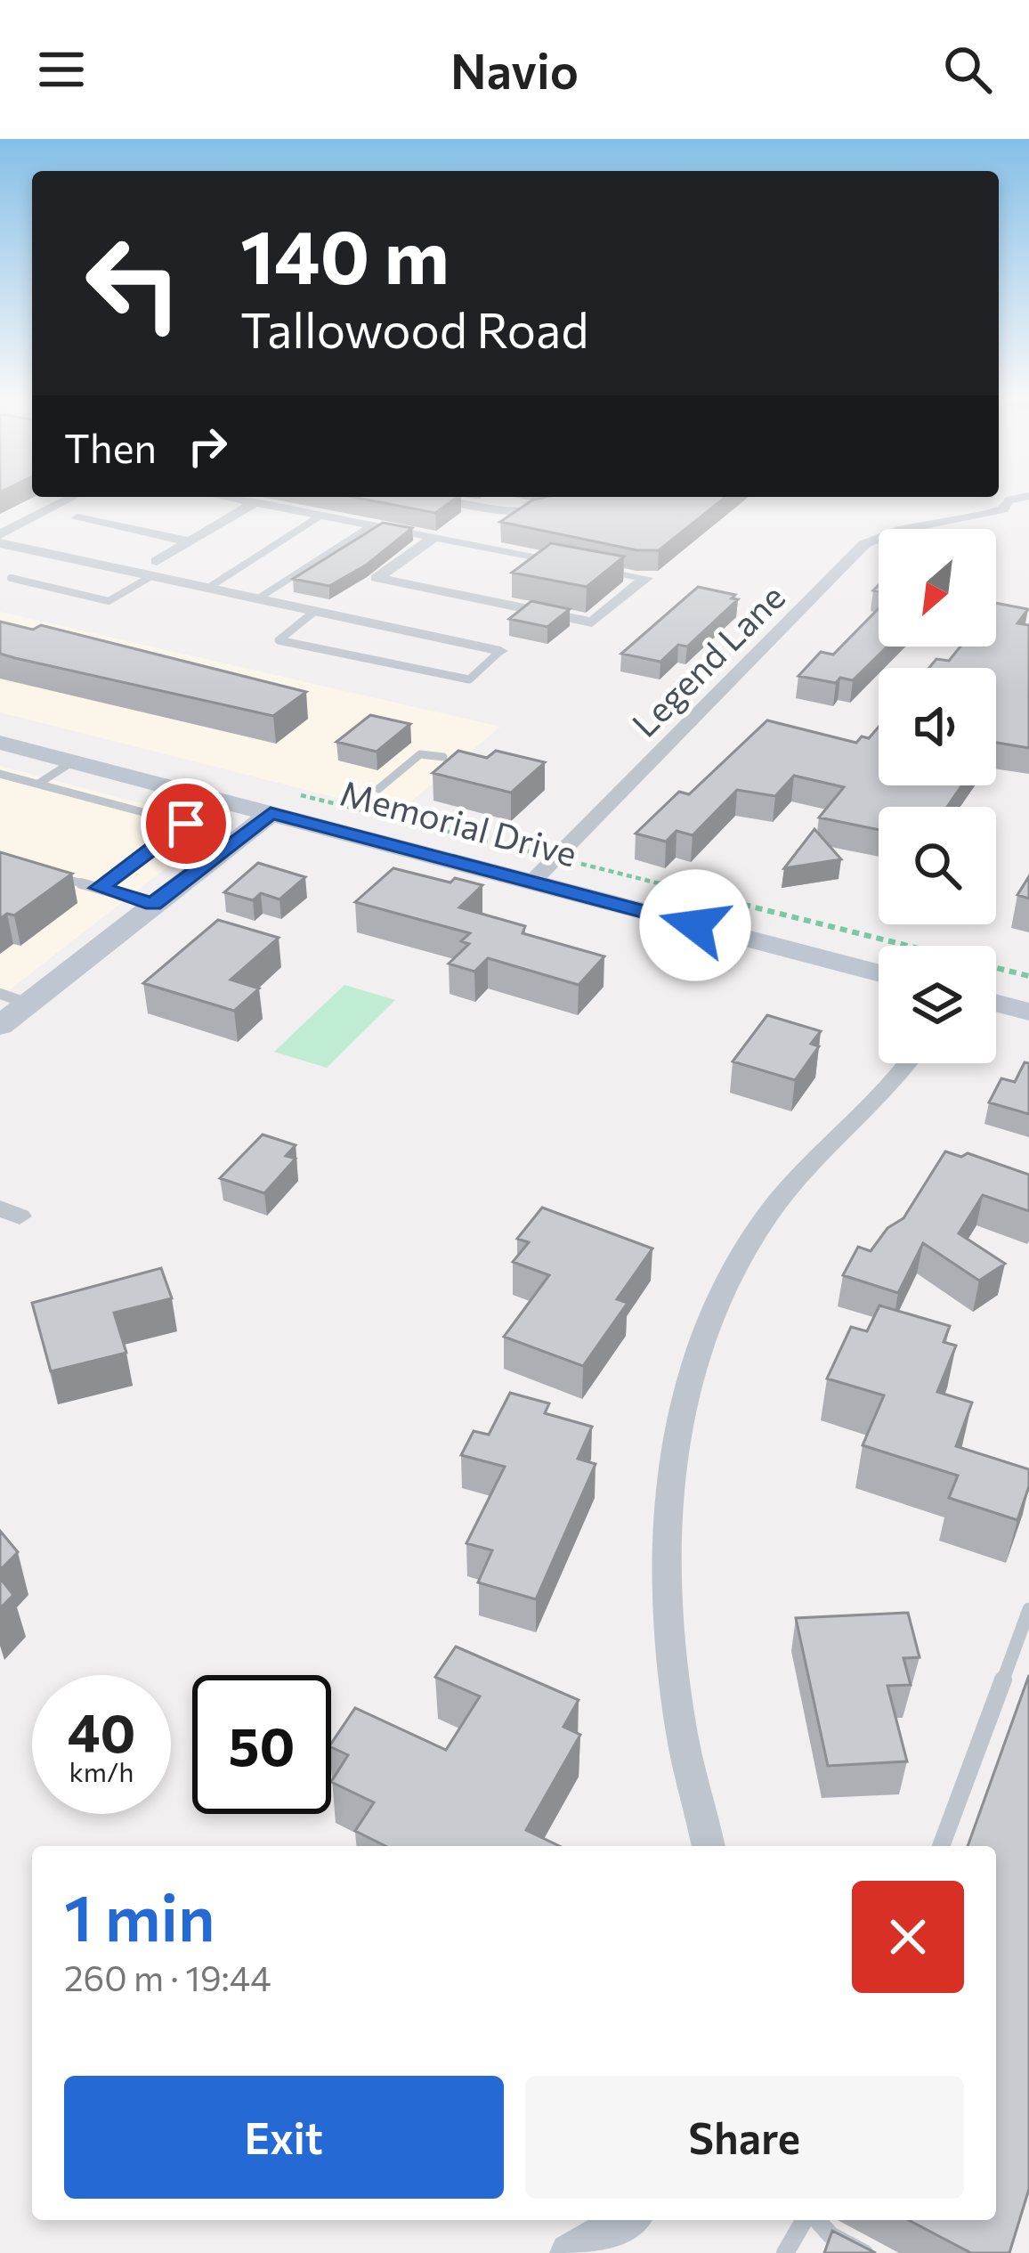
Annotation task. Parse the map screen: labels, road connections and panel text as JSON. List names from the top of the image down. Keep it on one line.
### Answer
{"streets":{"main road":["Memorial Drive"],"street":["Legend Lane"]},"crossings":[["Legend Lane","Memorial Drive"]],"north":"bottom left","page":{"header":"Navio","turn":["140 m","Tallowood Road"],"then":"Then","speed":"40 km/h","limit":"50","heading":["1 min","260 m · 19:44"],"buttons":["Exit","Share"]}}
